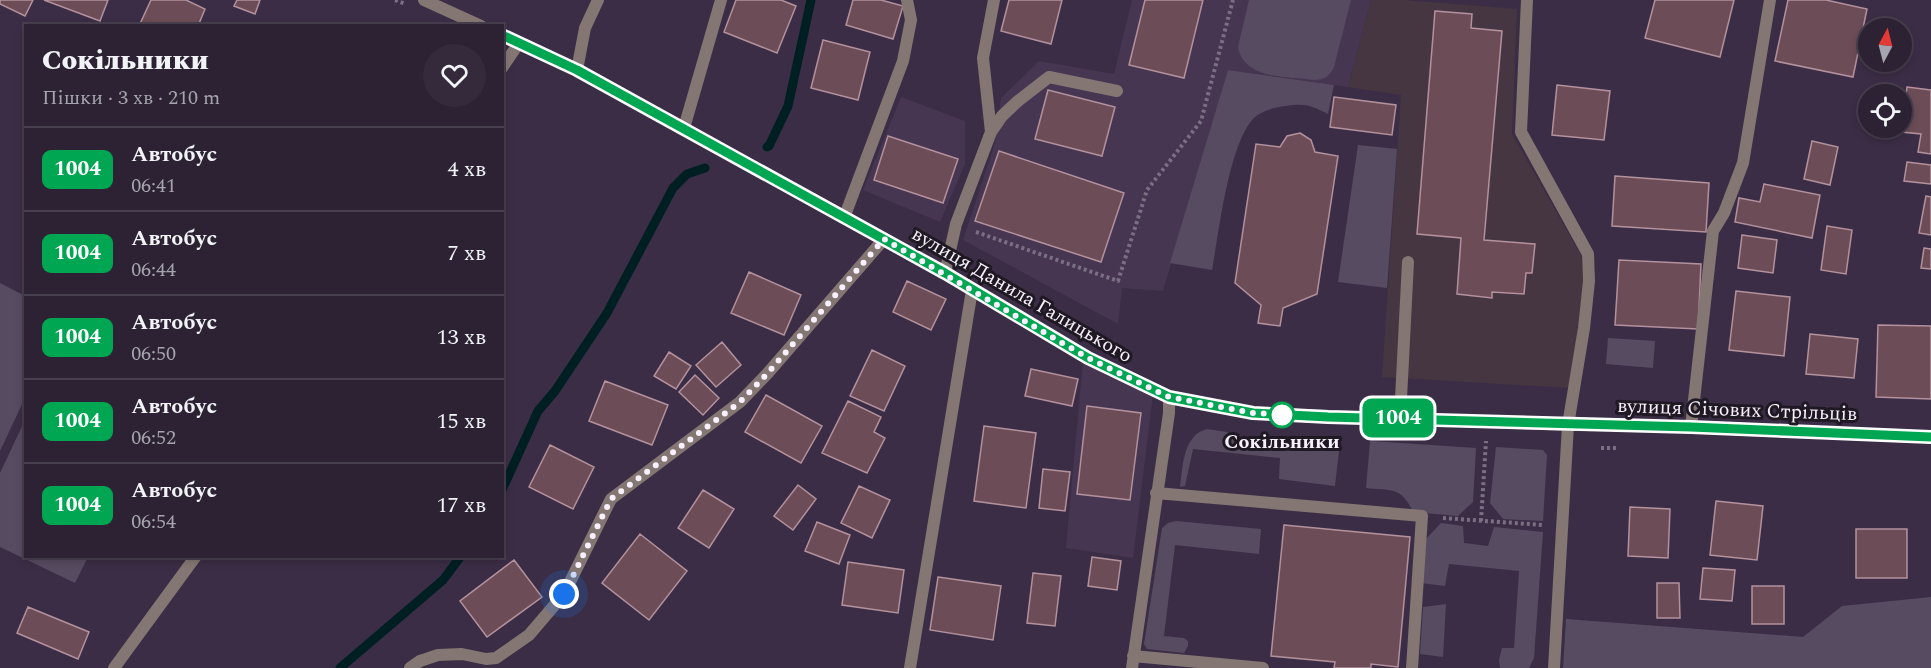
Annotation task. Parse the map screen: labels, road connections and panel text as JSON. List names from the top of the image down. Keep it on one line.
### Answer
{"streets":{"street":["вулиця Данила Галицького","вулиця Січових Стрільців"]},"crossings":[["вулиця Данила Галицького","вулиця Січових Стрільців"]],"places":["Сокільники"],"lines":["bus line 1004"],"north":"top","page":{"on_map":"1004","heading":["Сокільники","Пішки · 3 хв · 210 m"],"list":[{"mark":"1004","name":"Автобус","note":"06:41","value":"4 хв"},{"mark":"1004","name":"Автобус","note":"06:44","value":"7 хв"},{"mark":"1004","name":"Автобус","note":"06:50","value":"13 хв"},{"mark":"1004","name":"Автобус","note":"06:52","value":"15 хв"},{"mark":"1004","name":"Автобус","note":"06:54","value":"17 хв"}]}}
